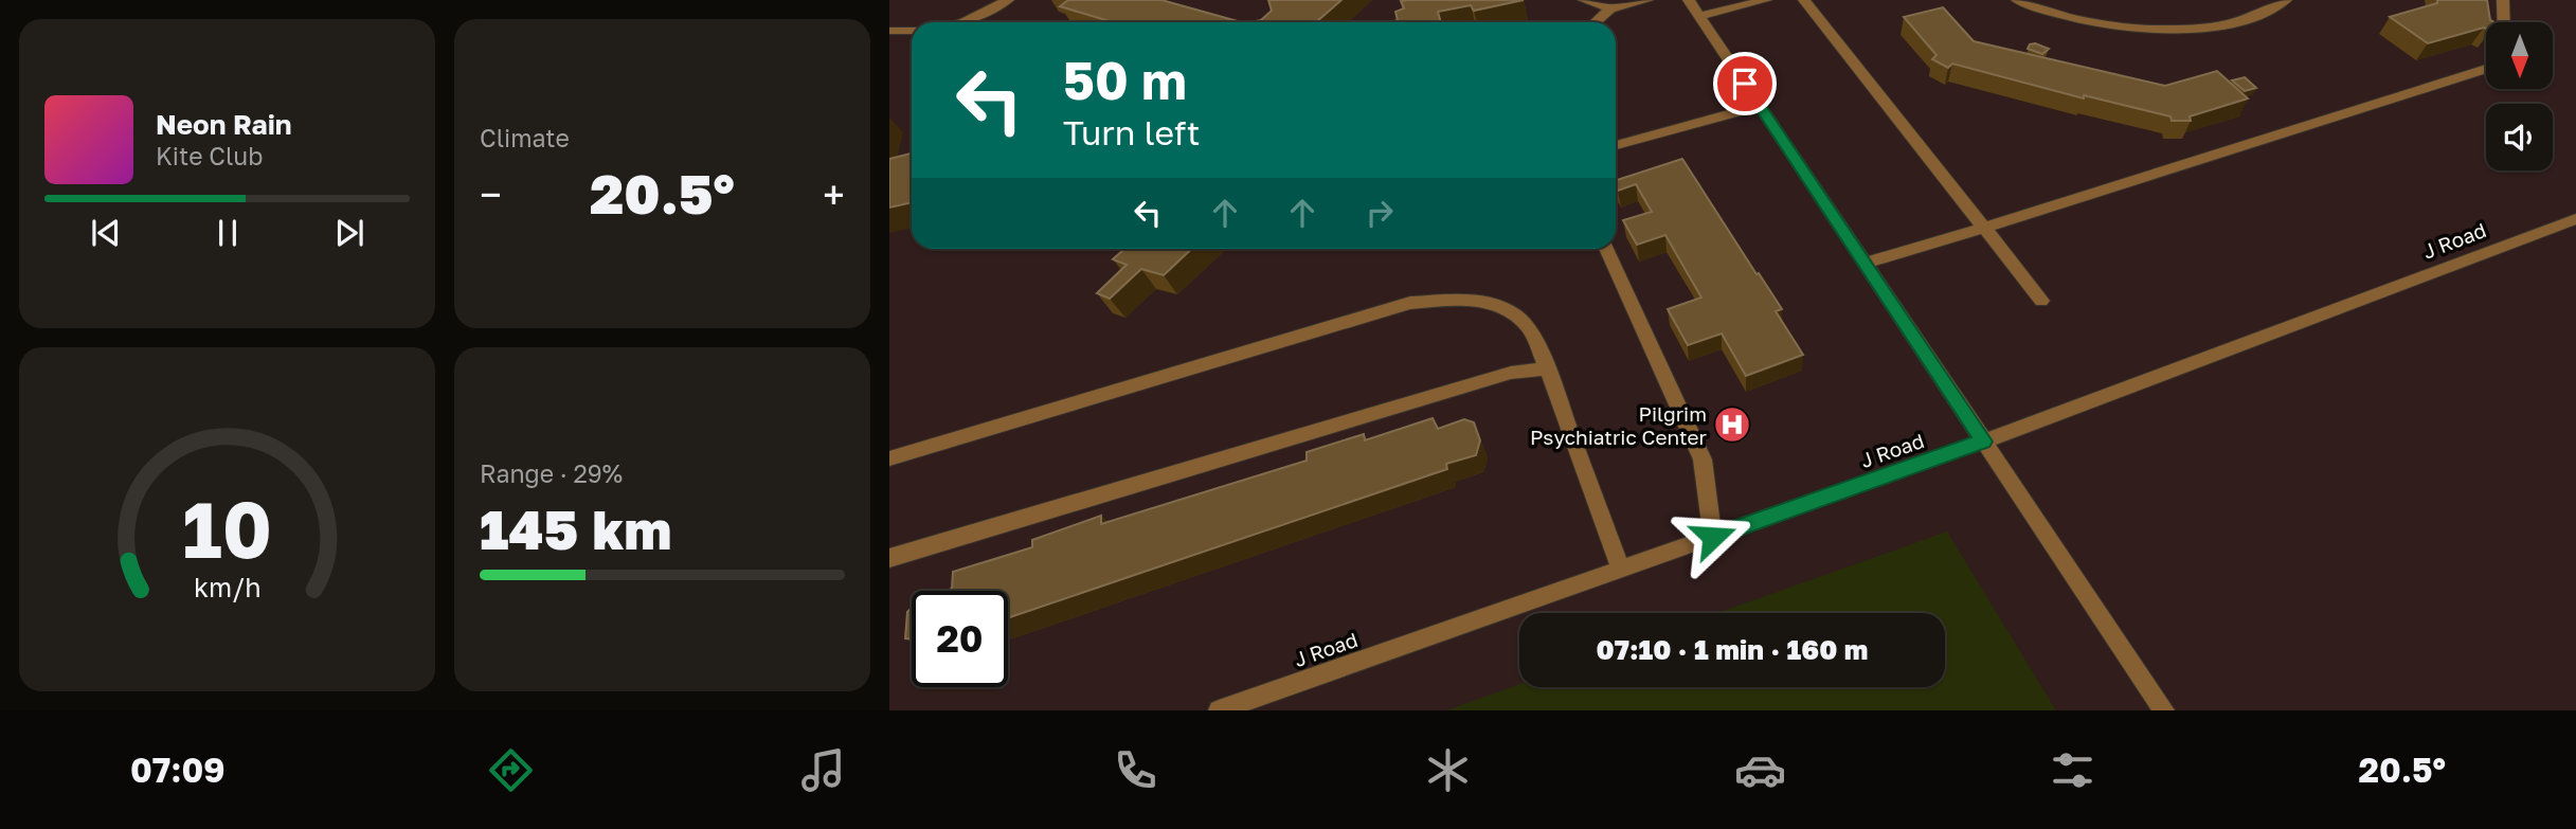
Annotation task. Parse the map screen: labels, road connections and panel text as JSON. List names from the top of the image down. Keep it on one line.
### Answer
{"streets":{"lane":["J Road"]},"places":{"hospital":["Pilgrim Psychiatric Center"]},"north":"bottom","page":{"tile":["Climate",["Range · 29%","145 km"]],"turn":["50 m","Turn left"],"song":["Neon Rain","Kite Club"],"heat":["−","20.5°","+"],"limit":"20","trip":"07:10 · 1 min · 160 m","tabs":["07:09","20.5°"],"gauge":["10","km/h"]}}
